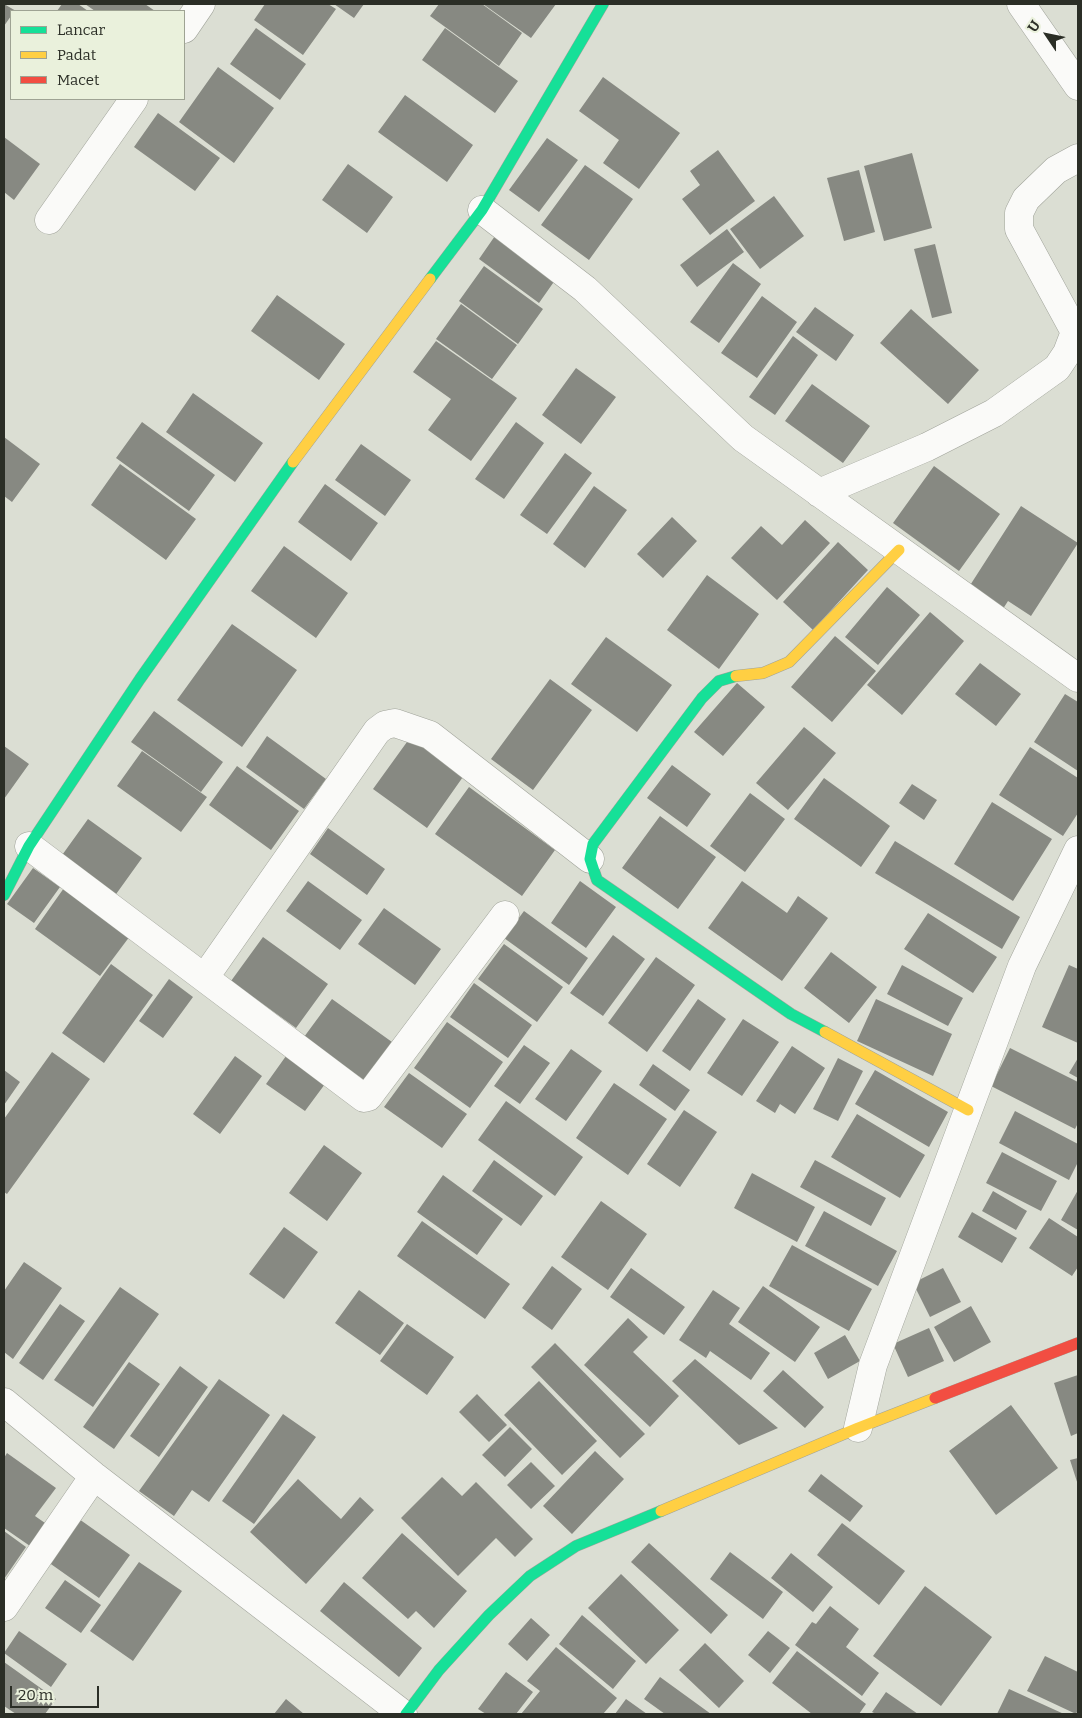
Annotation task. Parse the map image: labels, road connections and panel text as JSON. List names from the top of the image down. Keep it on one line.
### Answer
{"legend":["Lancar","Padat","Macet"],"scale_bar":"20 m","north":"top left"}
